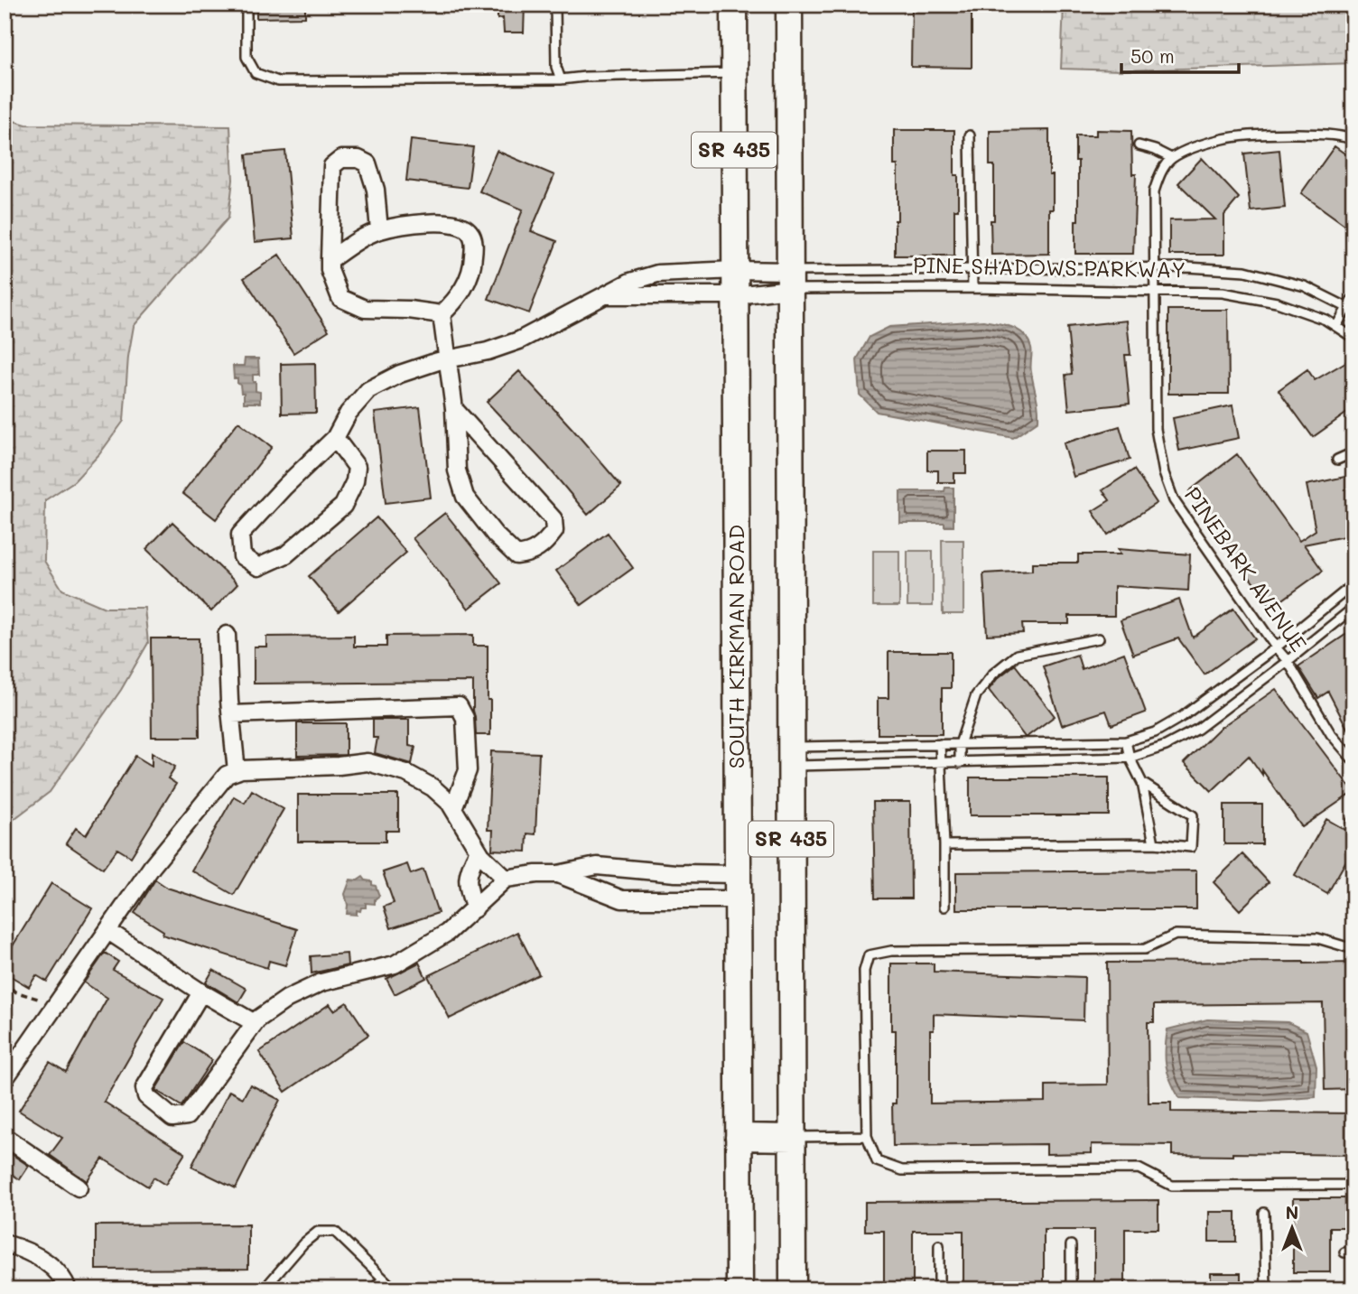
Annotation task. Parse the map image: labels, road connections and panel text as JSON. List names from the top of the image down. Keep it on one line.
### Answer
{"streets":{"main road":["SR 435","SOUTH KIRKMAN ROAD"],"street":["PINE SHADOWS PARKWAY"],"lane":["PINEBARK AVENUE"]},"crossings":[["SR 435","PINE SHADOWS PARKWAY"],["PINE SHADOWS PARKWAY","PINEBARK AVENUE"],["PINE SHADOWS PARKWAY","SOUTH KIRKMAN ROAD"]],"scale_bar":"50 m","north":"top"}
